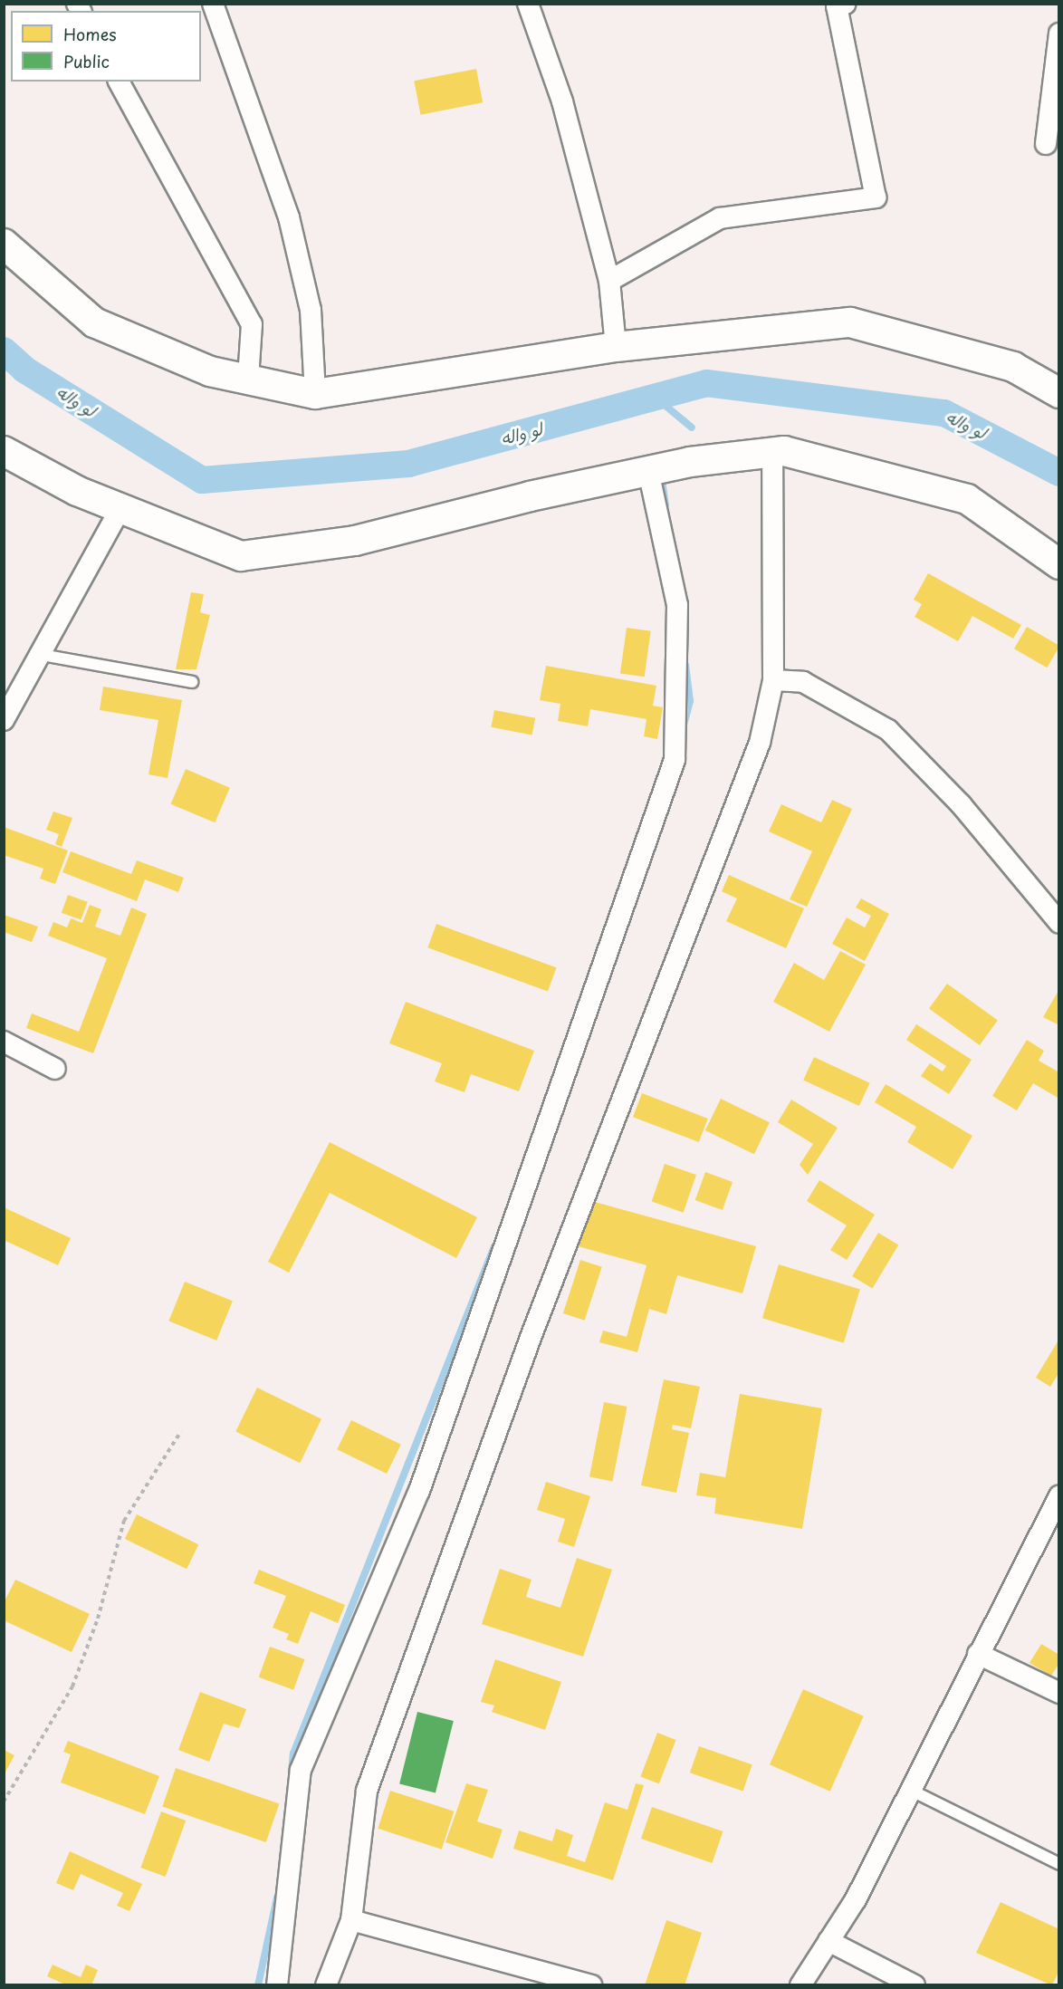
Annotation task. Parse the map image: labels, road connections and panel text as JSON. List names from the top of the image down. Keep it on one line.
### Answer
{"water":["لو واله"],"legend":["Homes","Public"]}
